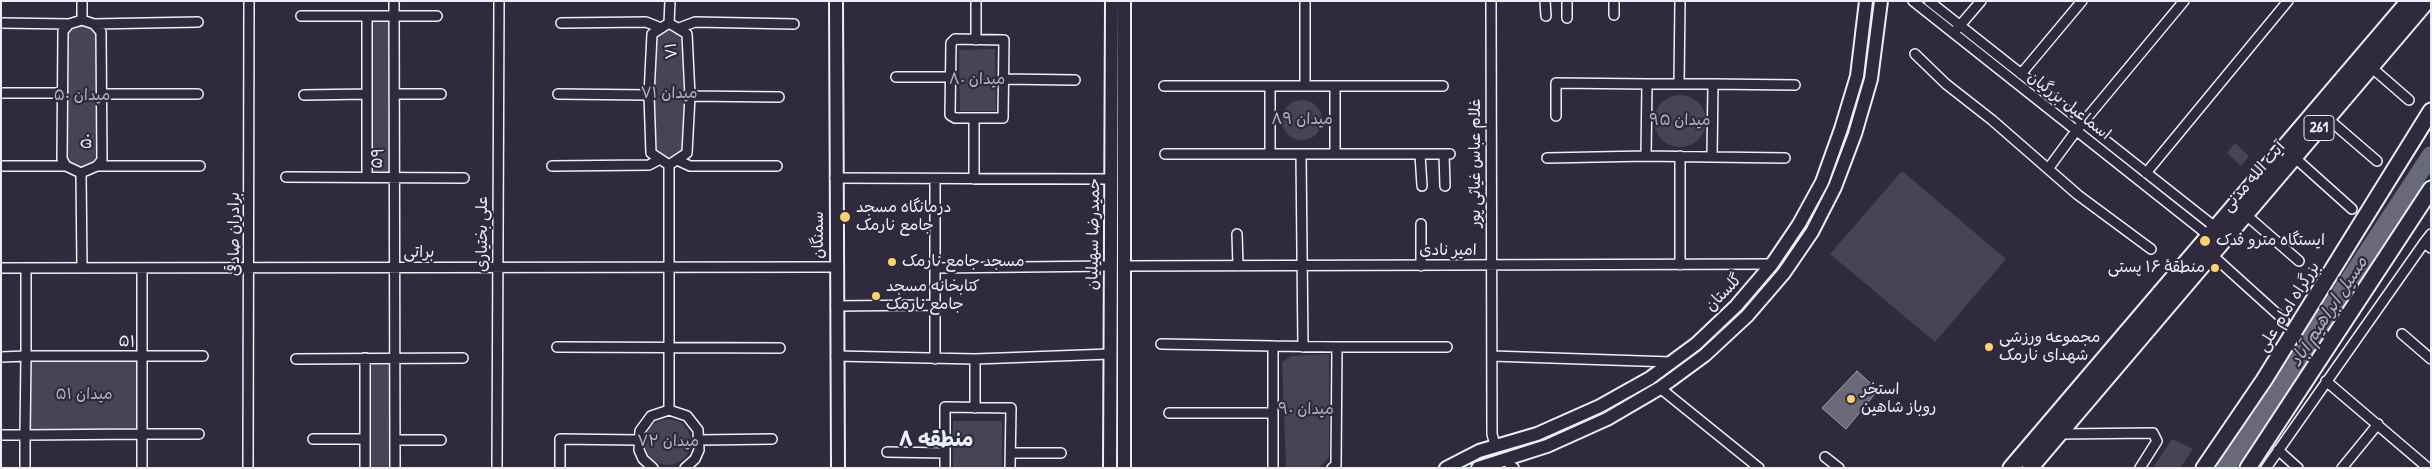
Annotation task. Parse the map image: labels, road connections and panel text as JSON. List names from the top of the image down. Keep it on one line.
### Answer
{"streets":{"main road":["261","آیت الله مدنی","حمیدرضا سهیلیان","سمنگان","گلستان","بزرگراه امام علی"],"street":["۷۱","اسماعیل بزرگیان","۵۰","۵۹","غلام عباس غیاثی ‌پور","برادران صادقی","علی بختیاری","امیر نادی","براتی","۵۱"]},"crossings":[["اسماعیل بزرگیان","261"],["اسماعیل بزرگیان","آیت الله مدنی"],["261","آیت الله مدنی"],["غلام عباس غیاثی ‌پور","امیر نادی"],["غلام عباس غیاثی ‌پور","گلستان"],["برادران صادقی","براتی"],["علی بختیاری","براتی"],["حمیدرضا سهیلیان","امیر نادی"],["سمنگان","براتی"],["امیر نادی","گلستان"]],"districts":["منطقه ۸"],"water":["مسیل ابراهیم آباد"],"parks":["میدان ۸۰","میدان ۷۱","میدان ۵۰","میدان ۸۹","میدان ۹۵","میدان ۵۱","میدان ۹۰","میدان ۷۲"],"places":["درمانگاه مسجد جامع نارمک","ایستگاه مترو فدک","مسجد جامع نارمک","منطقهٔ ۱۶ پستی","کتابخانه مسجد جامع نارمک","مجموعه ورزشی شهدای نارمک","استخر روباز شاهین"]}
